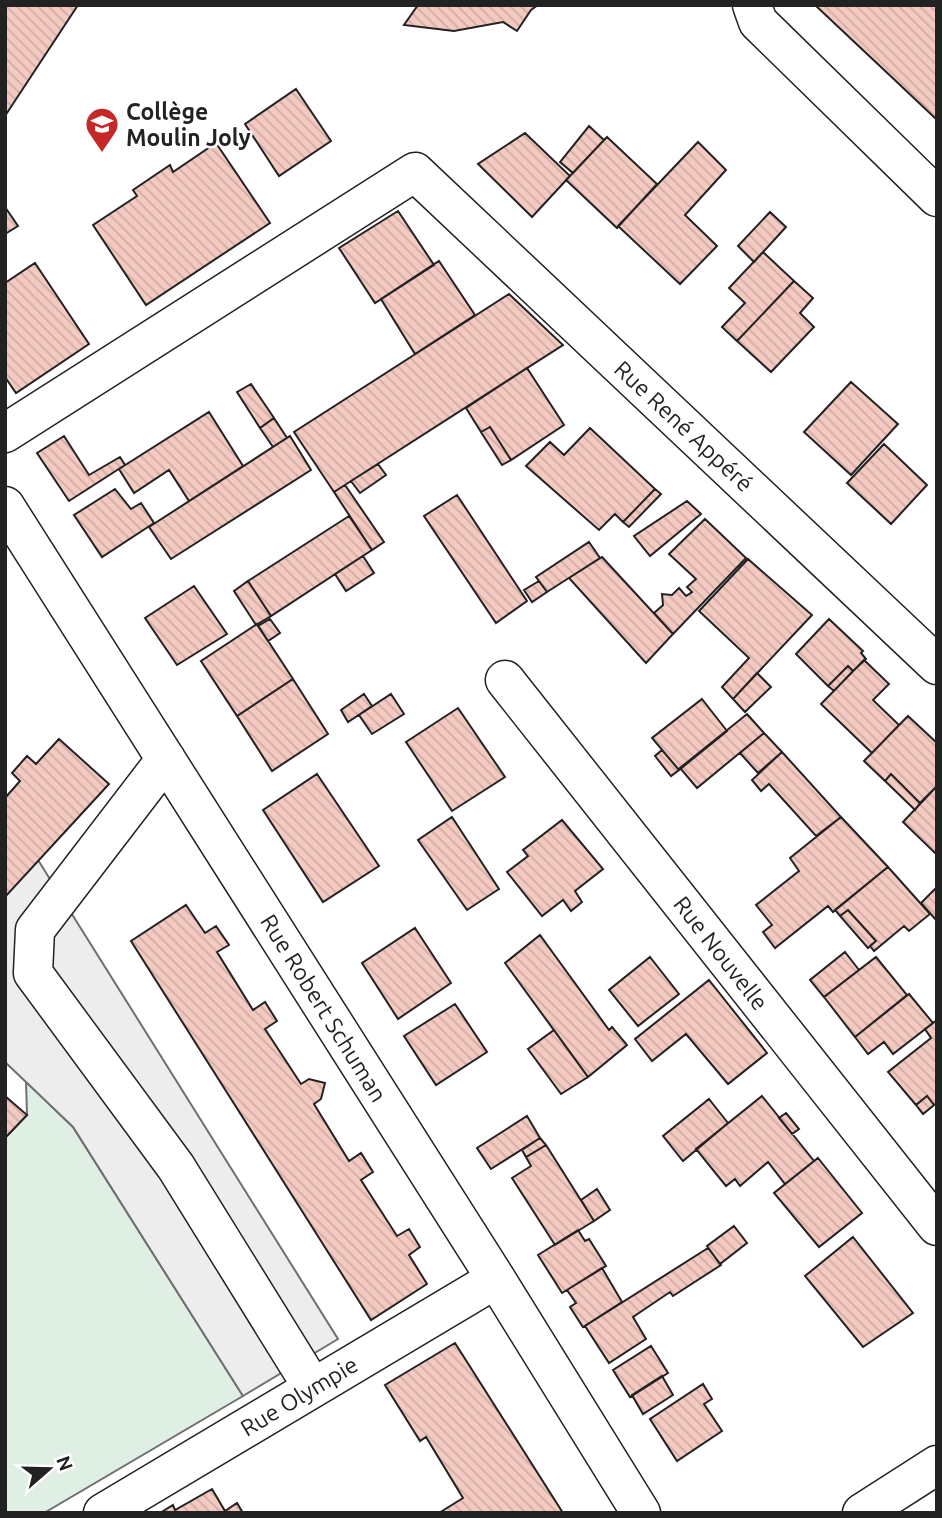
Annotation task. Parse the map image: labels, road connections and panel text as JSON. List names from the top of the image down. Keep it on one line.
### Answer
{"streets":{"street":["Rue René Appéré","Rue Nouvelle","Rue Robert Schuman","Rue Olympie"]},"crossings":[["Rue Robert Schuman","Rue Olympie"]],"places":{"school or university":["Collège Moulin Joly"]},"north":"right"}
